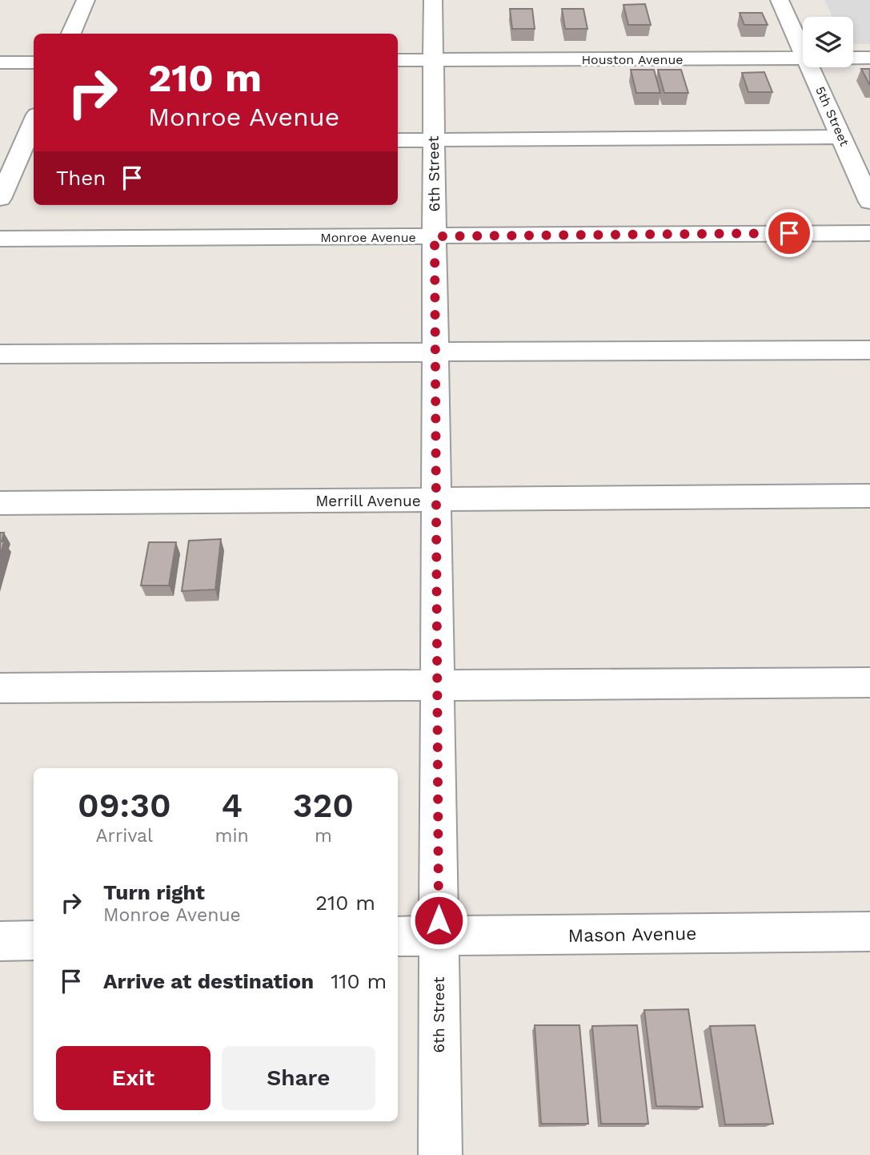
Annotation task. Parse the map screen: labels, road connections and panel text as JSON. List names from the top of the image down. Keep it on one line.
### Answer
{"streets":{"street":["Houston Avenue","5th Street","6th Street","Monroe Avenue","Merrill Avenue","Mason Avenue"]},"crossings":[["Houston Avenue","6th Street"],["6th Street","Monroe Avenue"],["6th Street","Merrill Avenue"],["6th Street","Mason Avenue"]],"page":{"turn":["210 m","Monroe Avenue"],"then":"Then","eta":["09:30","Arrival","4","min","320","m"],"list":[{"name":"Turn right","note":"Monroe Avenue","value":"210 m"},{"name":"Arrive at destination","value":"110 m"}],"buttons":["Exit","Share"]}}
